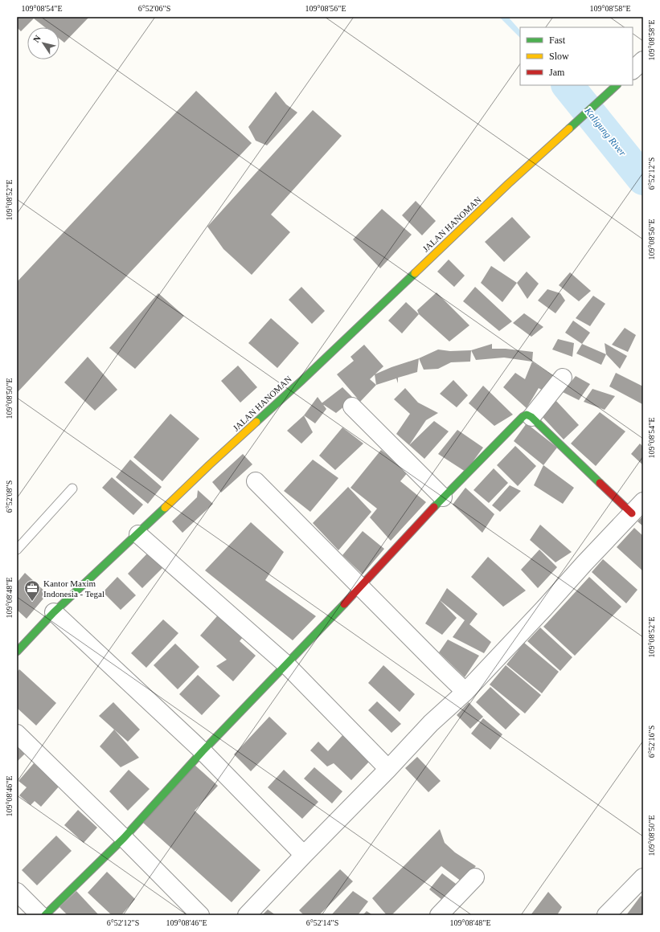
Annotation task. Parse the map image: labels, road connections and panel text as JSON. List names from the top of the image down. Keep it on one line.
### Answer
{"streets":{"street":["JALAN HANOMAN"]},"water":["Kaligung River"],"places":{"office":["Kantor Maxim Indonesia - Tegal"]},"legend":["Fast","Slow","Jam"],"north":"top left","coordinates":["109°08'54\"E","6°52'06\"S","109°08'56\"E","109°08'58\"E","6°52'12\"S","109°08'52\"E","109°08'50\"E","6°52'08\"S","109°08'48\"E","6°52'16\"S","109°08'46\"E","6°52'14\"S"]}
